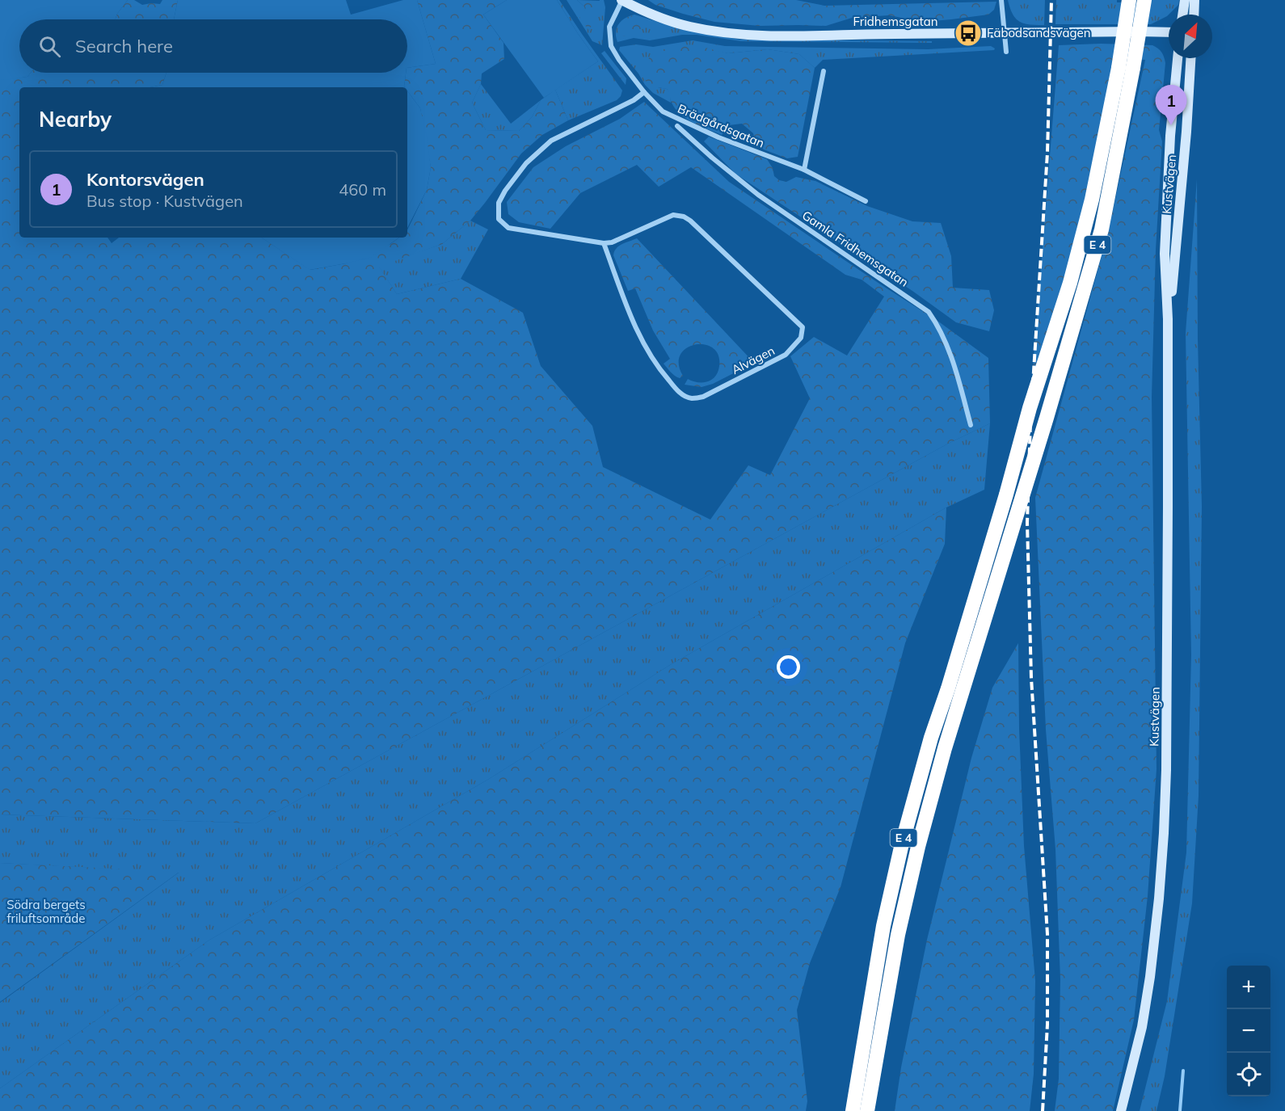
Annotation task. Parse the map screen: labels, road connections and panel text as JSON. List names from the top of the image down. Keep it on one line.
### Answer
{"streets":{"highway":["E 4"],"main road":["Fridhemsgatan","Kustvägen"],"street":["Brädgårdsgatan","Gamla Fridhemsgatan","Alvägen"]},"crossings":[["Fridhemsgatan","Brädgårdsgatan"],["Brädgårdsgatan","Alvägen"]],"parks":["Södra bergets friluftsområde"],"places":{"bus stop":["Fäbodsandsvägen"]},"north":"top right","page":{"search":"Search here","pins":"1","heading":"Nearby","list":[{"mark":"1","name":"Kontorsvägen","note":"Bus stop · Kustvägen","value":"460 m"}],"map_buttons":["+","−"]}}
